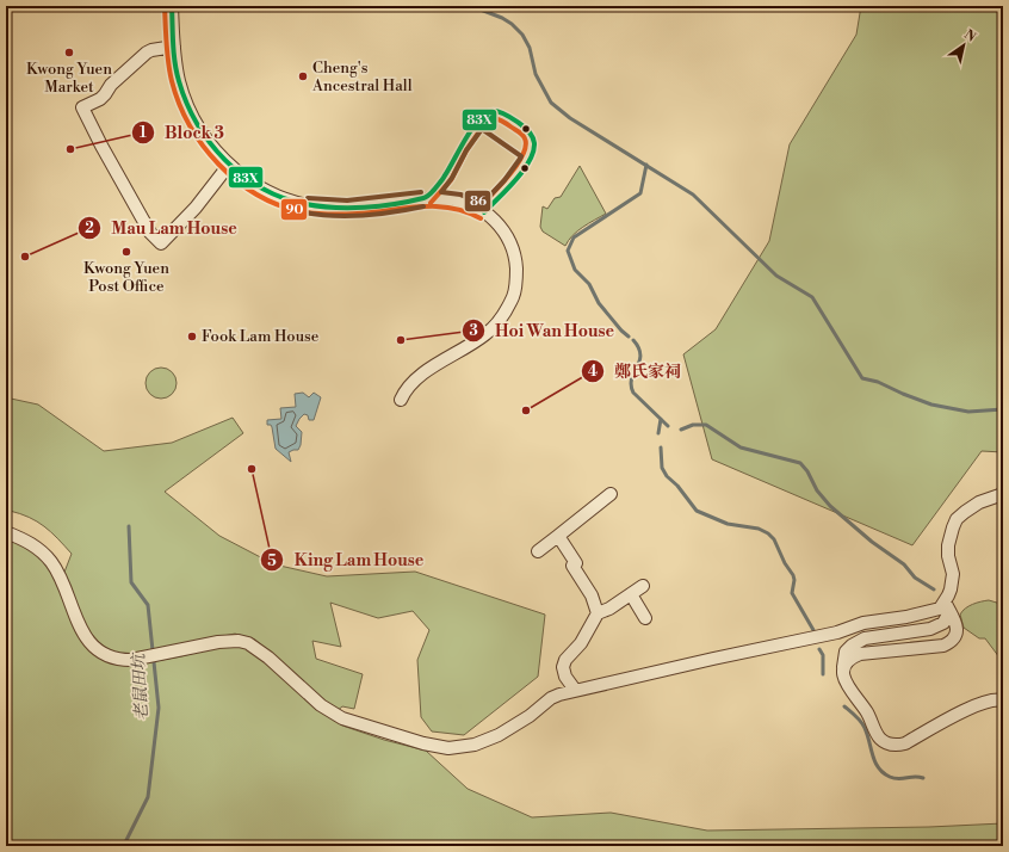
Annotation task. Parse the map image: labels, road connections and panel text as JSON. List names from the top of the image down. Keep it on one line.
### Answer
{"water":["老鼠田坑"],"places":["Kwong Yuen Market","Cheng's Ancestral Hall","Block 3","Kwong Yuen Post Office","Mau Lam House","Fook Lam House","Hoi Wan House","鄭氏家祠","King Lam House"],"lines":["transit line 83X","transit line 90","transit line 86"],"north":"top right"}
